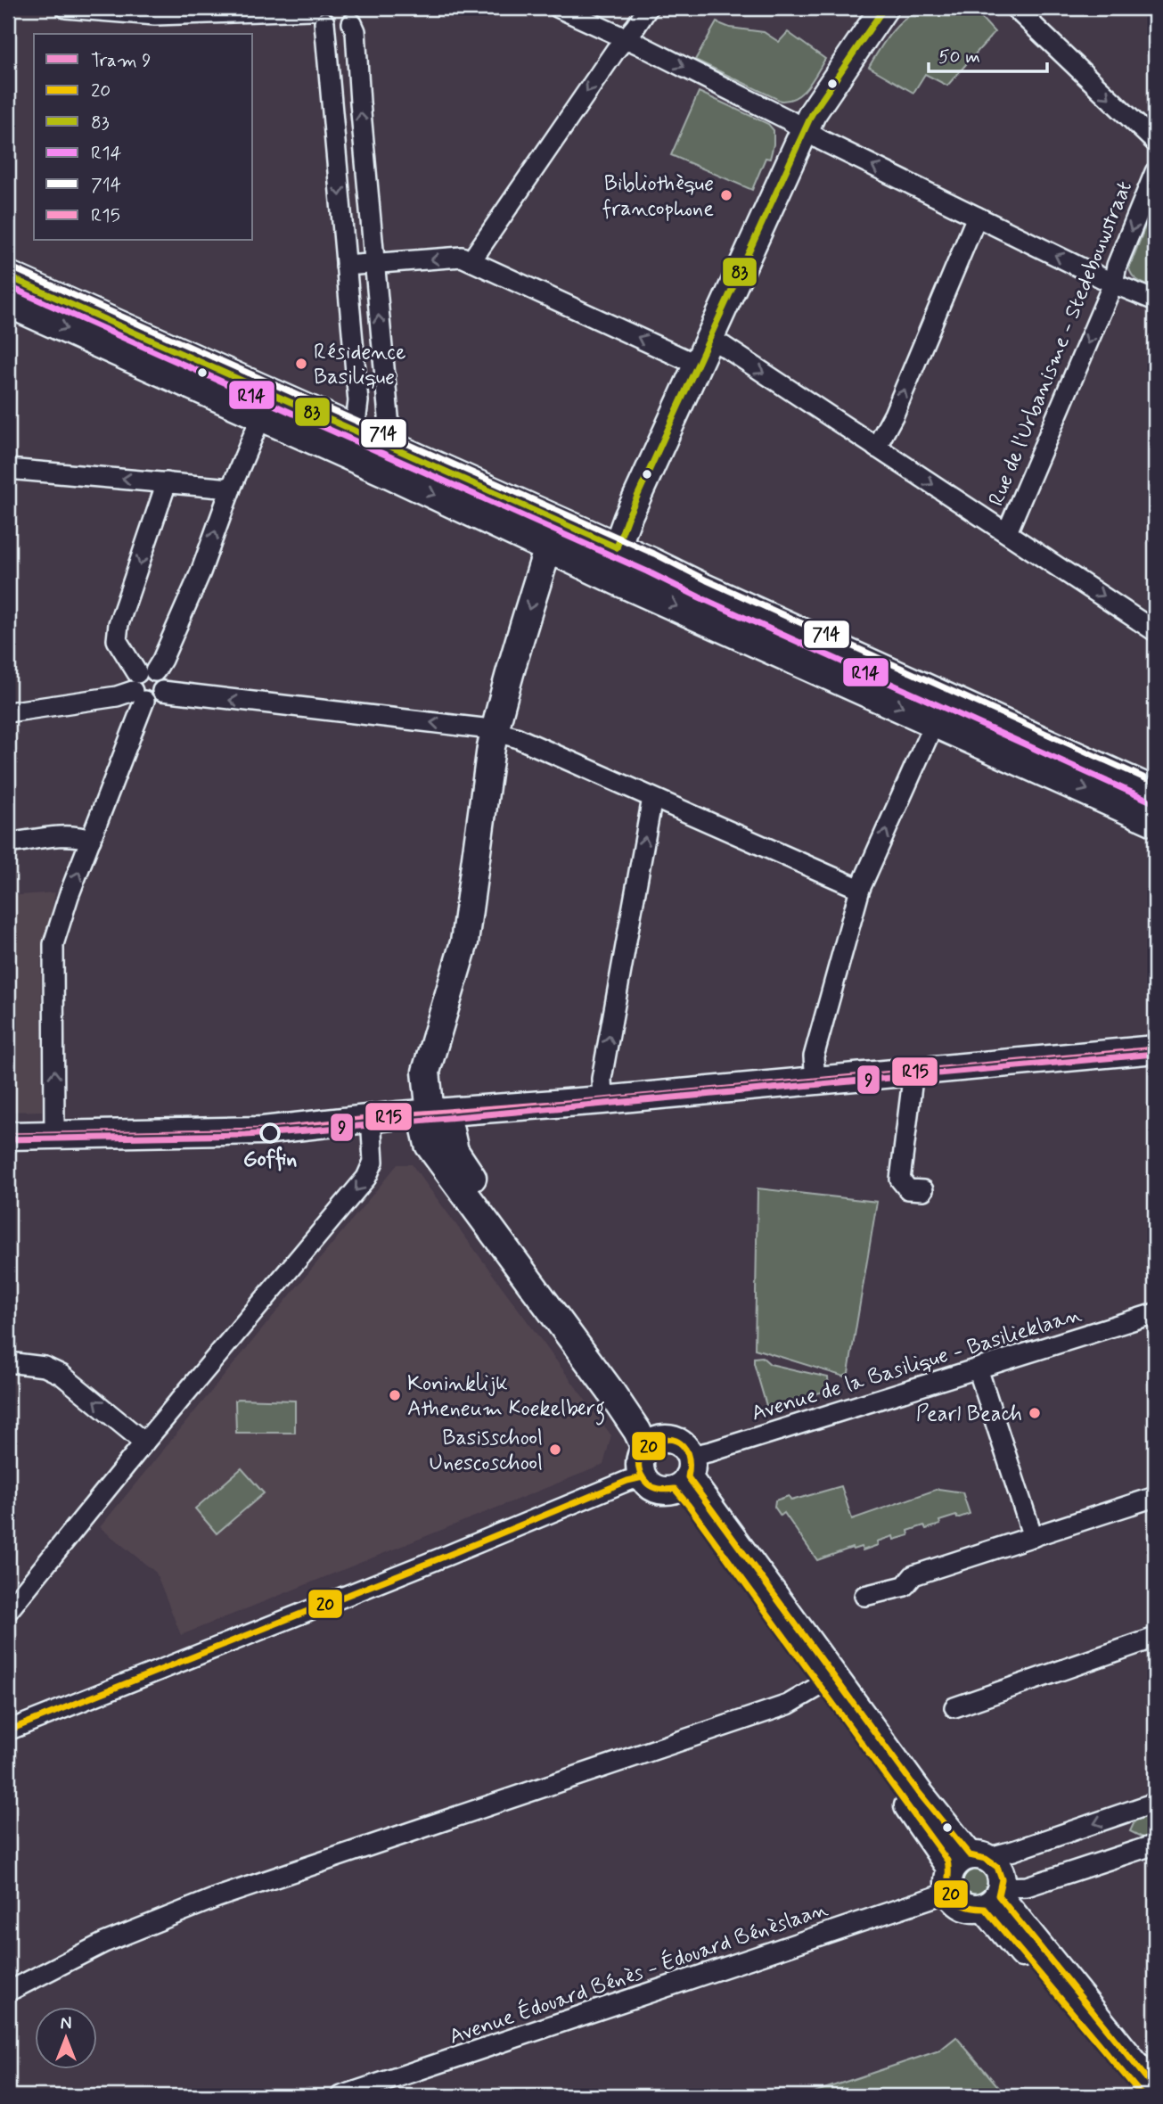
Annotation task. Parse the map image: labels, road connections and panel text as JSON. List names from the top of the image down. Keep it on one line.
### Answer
{"streets":{"street":["Rue de l'Urbanisme - Stedebouwstraat","Avenue de la Basilique - Basilieklaan","Avenue Édouard Bénès - Édouard Bénèslaan"]},"places":["Bibliothèque francophone","Résidence Basilique","Goffin","Koninklijk Atheneum Koekelberg","Pearl Beach","Basisschool Unescoschool"],"lines":["transit line 83","transit line 714","transit line R14","transit line R15","tram line 9","transit line 20"],"legend":["Tram 9","20","83","R14","714","R15"],"scale_bar":"50 m","north":"top"}
